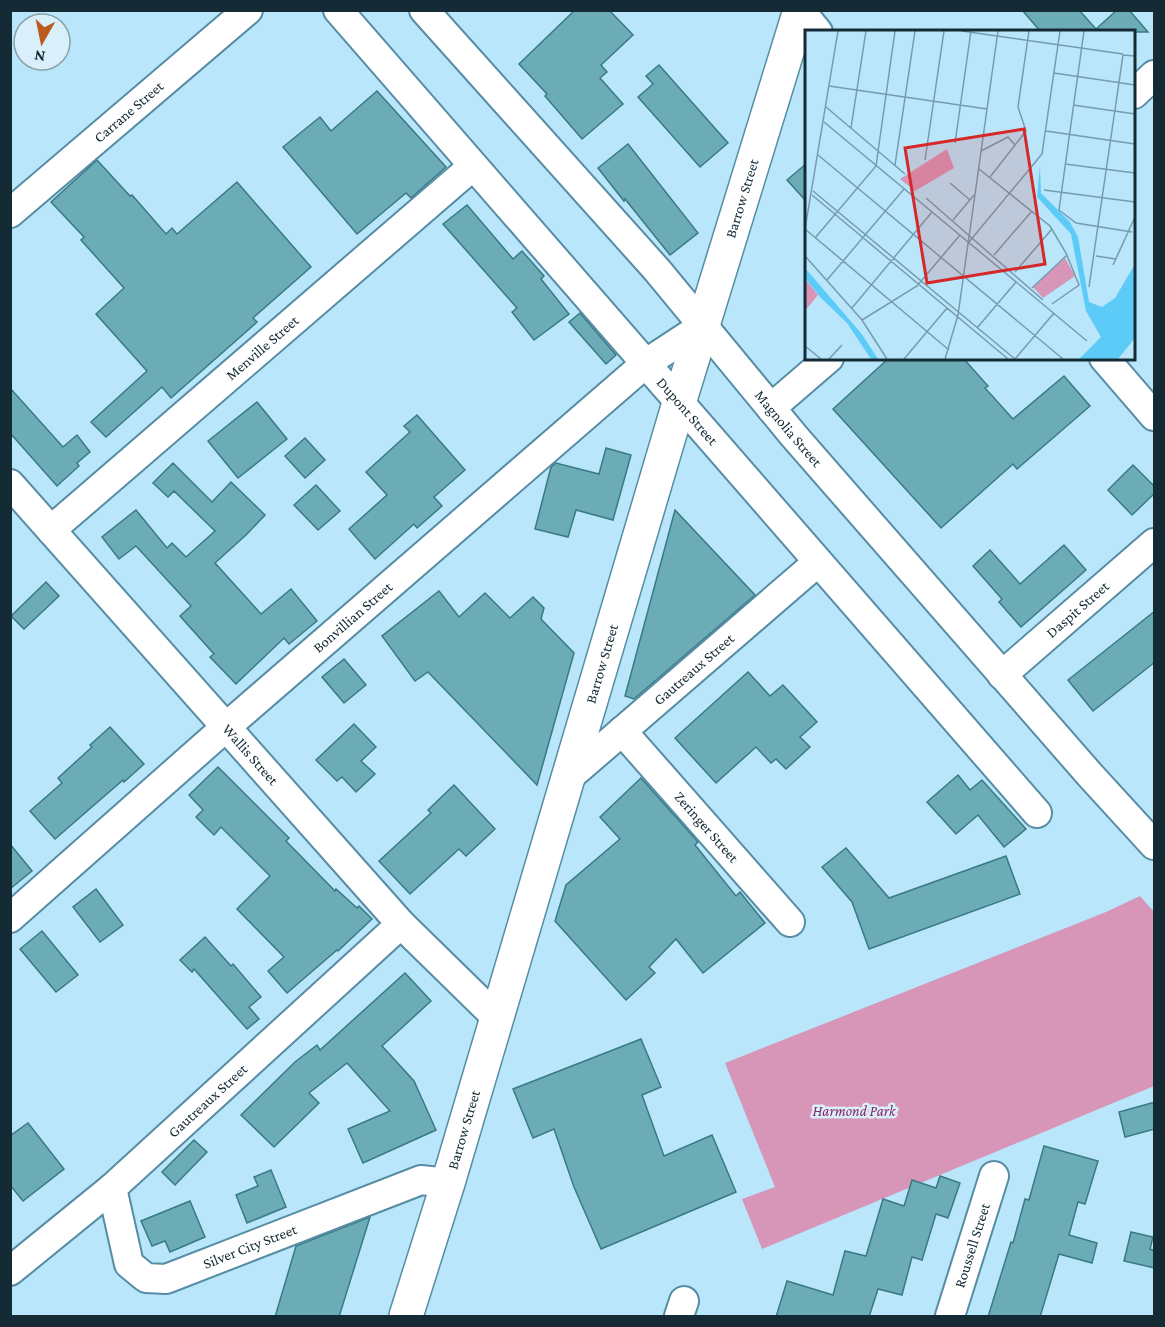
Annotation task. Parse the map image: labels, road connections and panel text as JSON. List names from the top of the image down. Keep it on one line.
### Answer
{"streets":{"main road":["Barrow Street"],"street":["Carrane Street","Menville Street","Dupont Street","Magnolia Street","Daspit Street","Bonvillian Street","Gautreaux Street","Wallis Street","Zeringer Street","Roussell Street","Silver City Street"]},"crossings":[["Barrow Street","Dupont Street"],["Barrow Street","Magnolia Street"],["Barrow Street","Bonvillian Street"],["Barrow Street","Gautreaux Street"],["Barrow Street","Wallis Street"],["Barrow Street","Silver City Street"],["Menville Street","Dupont Street"],["Menville Street","Wallis Street"],["Dupont Street","Bonvillian Street"],["Dupont Street","Gautreaux Street"],["Magnolia Street","Daspit Street"],["Magnolia Street","Bonvillian Street"],["Bonvillian Street","Wallis Street"],["Gautreaux Street","Wallis Street"],["Gautreaux Street","Zeringer Street"],["Gautreaux Street","Silver City Street"]],"parks":["Harmond Park"],"north":"bottom"}
